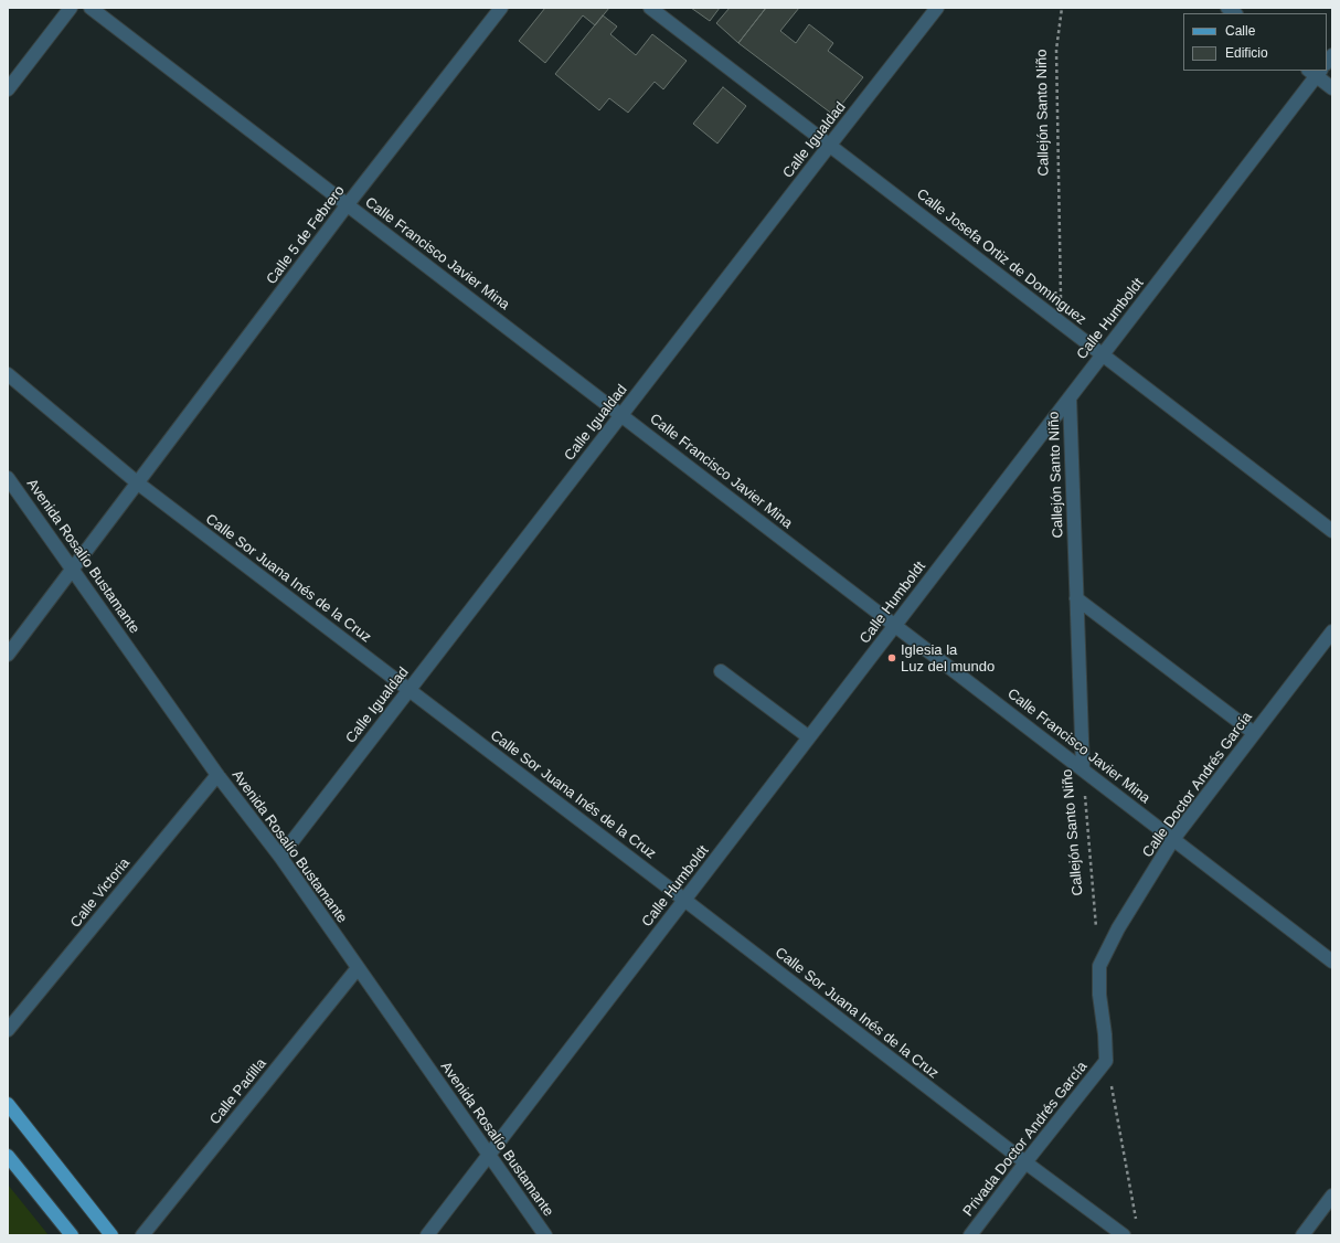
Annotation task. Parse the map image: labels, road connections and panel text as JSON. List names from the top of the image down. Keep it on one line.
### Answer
{"streets":{"street":["Callejón Santo Niño","Calle Igualdad","Calle 5 de Febrero","Calle Francisco Javier Mina","Calle Josefa Ortiz de Domínguez","Calle Humboldt","Avenida Rosalío Bustamante","Calle Sor Juana Inés de la Cruz","Calle Doctor Andrés García","Calle Victoria","Calle Padilla","Privada Doctor Andrés García"]},"crossings":[["Callejón Santo Niño","Calle Francisco Javier Mina"],["Callejón Santo Niño","Calle Josefa Ortiz de Domínguez"],["Callejón Santo Niño","Calle Humboldt"],["Calle Igualdad","Calle Francisco Javier Mina"],["Calle Igualdad","Calle Josefa Ortiz de Domínguez"],["Calle Igualdad","Avenida Rosalío Bustamante"],["Calle Igualdad","Calle Sor Juana Inés de la Cruz"],["Calle 5 de Febrero","Calle Francisco Javier Mina"],["Calle 5 de Febrero","Avenida Rosalío Bustamante"],["Calle 5 de Febrero","Calle Sor Juana Inés de la Cruz"],["Calle Francisco Javier Mina","Calle Humboldt"],["Calle Francisco Javier Mina","Calle Doctor Andrés García"],["Calle Josefa Ortiz de Domínguez","Calle Humboldt"],["Calle Humboldt","Avenida Rosalío Bustamante"],["Calle Humboldt","Calle Sor Juana Inés de la Cruz"],["Avenida Rosalío Bustamante","Calle Victoria"],["Avenida Rosalío Bustamante","Calle Padilla"],["Calle Sor Juana Inés de la Cruz","Privada Doctor Andrés García"],["Calle Doctor Andrés García","Privada Doctor Andrés García"]],"places":["Iglesia la Luz del mundo"],"legend":["Calle","Edificio"]}
